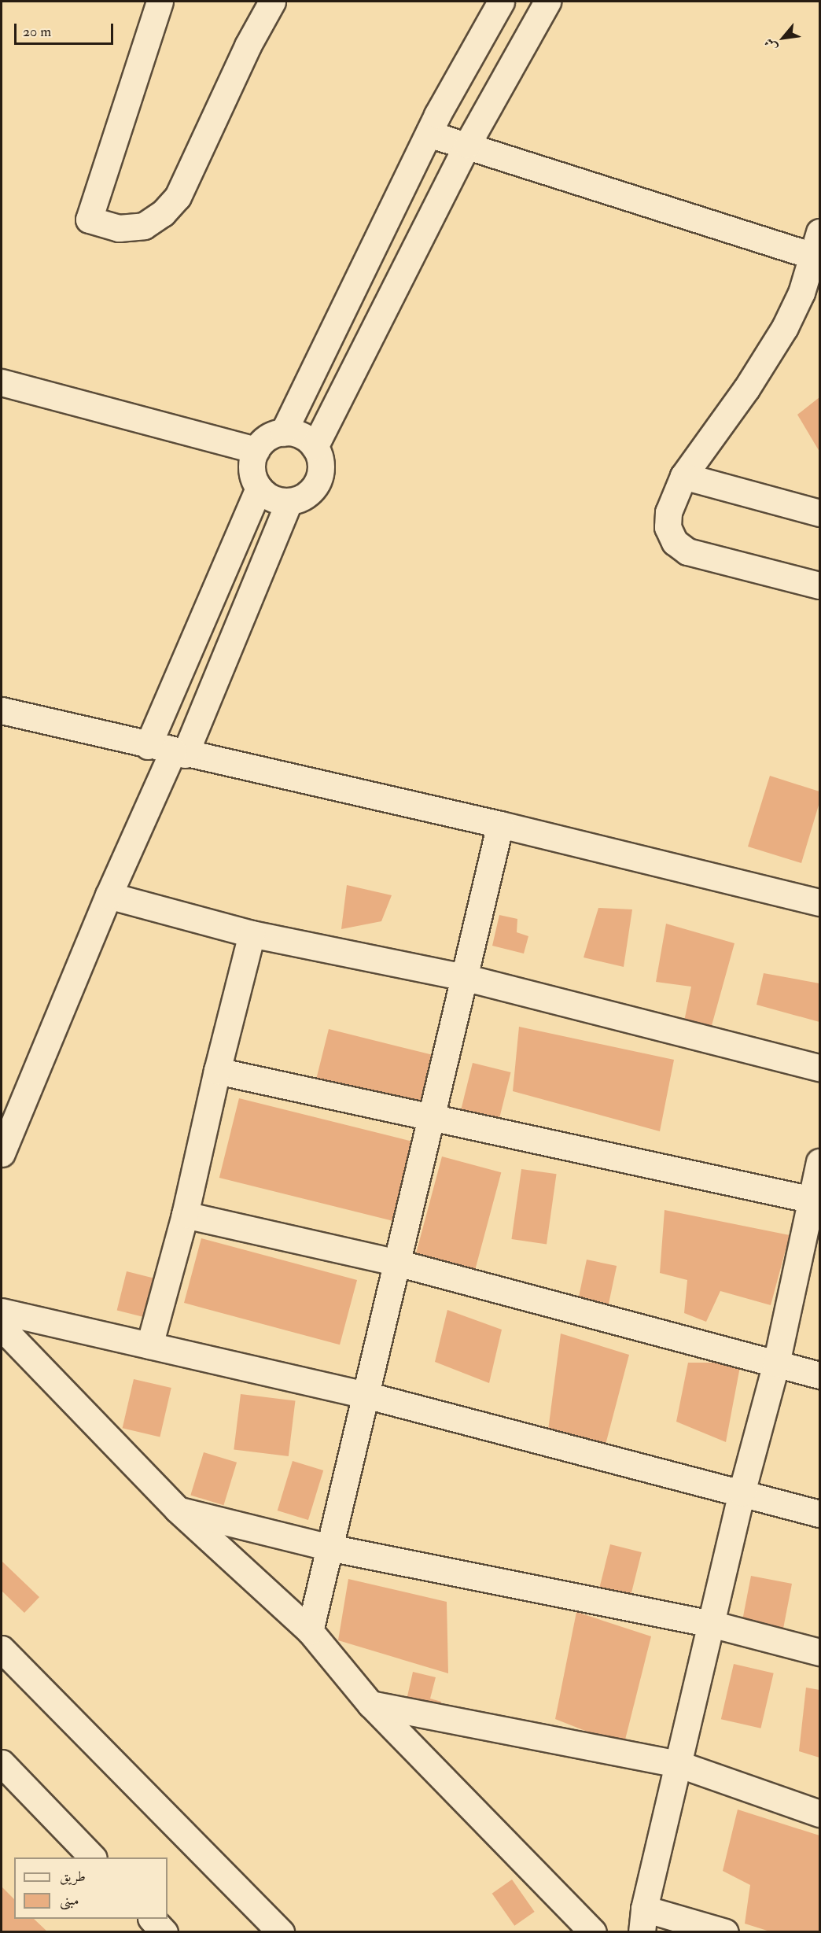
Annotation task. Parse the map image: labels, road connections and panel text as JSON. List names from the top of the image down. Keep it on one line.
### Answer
{"legend":["طريق","مبنى"],"scale_bar":"20 m","north":"bottom left"}
